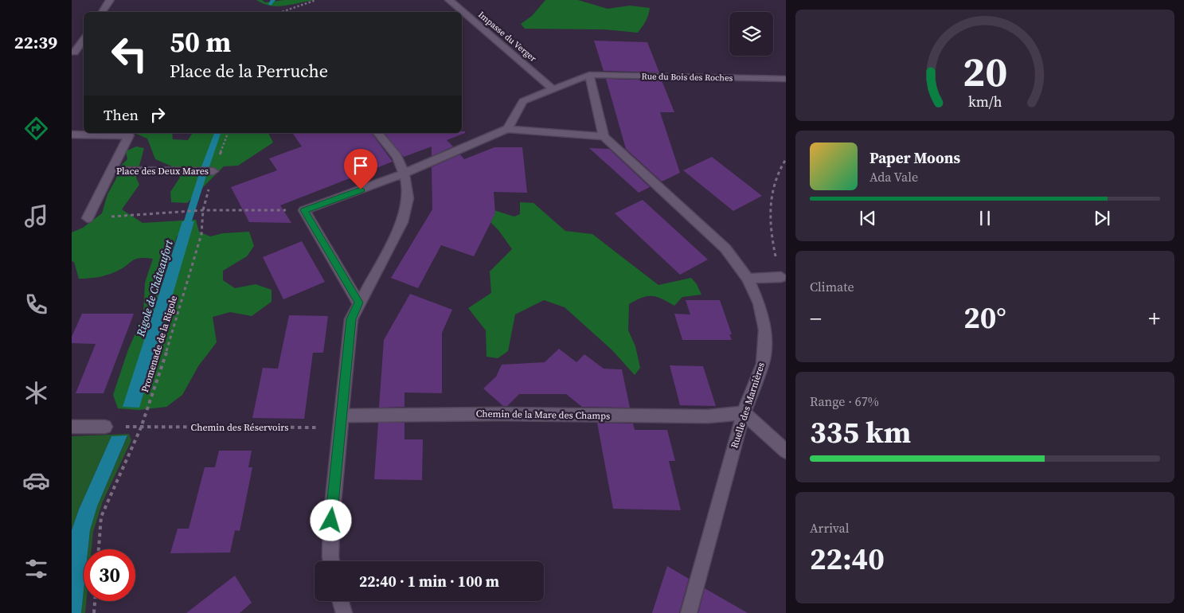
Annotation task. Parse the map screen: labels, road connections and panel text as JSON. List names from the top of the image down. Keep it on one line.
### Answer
{"streets":{"street":["Impasse du Verger","Rue du Bois des Roches","Place des Deux Mares","Ruelle des Marnières","Chemin de la Mare des Champs"],"path":["Promenade de la Rigole","Chemin des Réservoirs"]},"crossings":[["Place des Deux Mares","Promenade de la Rigole"],["Promenade de la Rigole","Chemin des Réservoirs"],["Ruelle des Marnières","Chemin de la Mare des Champs"],["Chemin de la Mare des Champs","Chemin des Réservoirs"]],"water":["Rigole de Châteaufort"],"page":{"tabs":"22:39","turn":["50 m","Place de la Perruche"],"then":"Then","song":["Paper Moons","Ada Vale"],"tile":["Climate",["Range · 67%","335 km"],["Arrival","22:40"]],"heat":["−","20°","+"],"limit":"30","trip":"22:40 · 1 min · 100 m","gauge":["20","km/h"]}}
